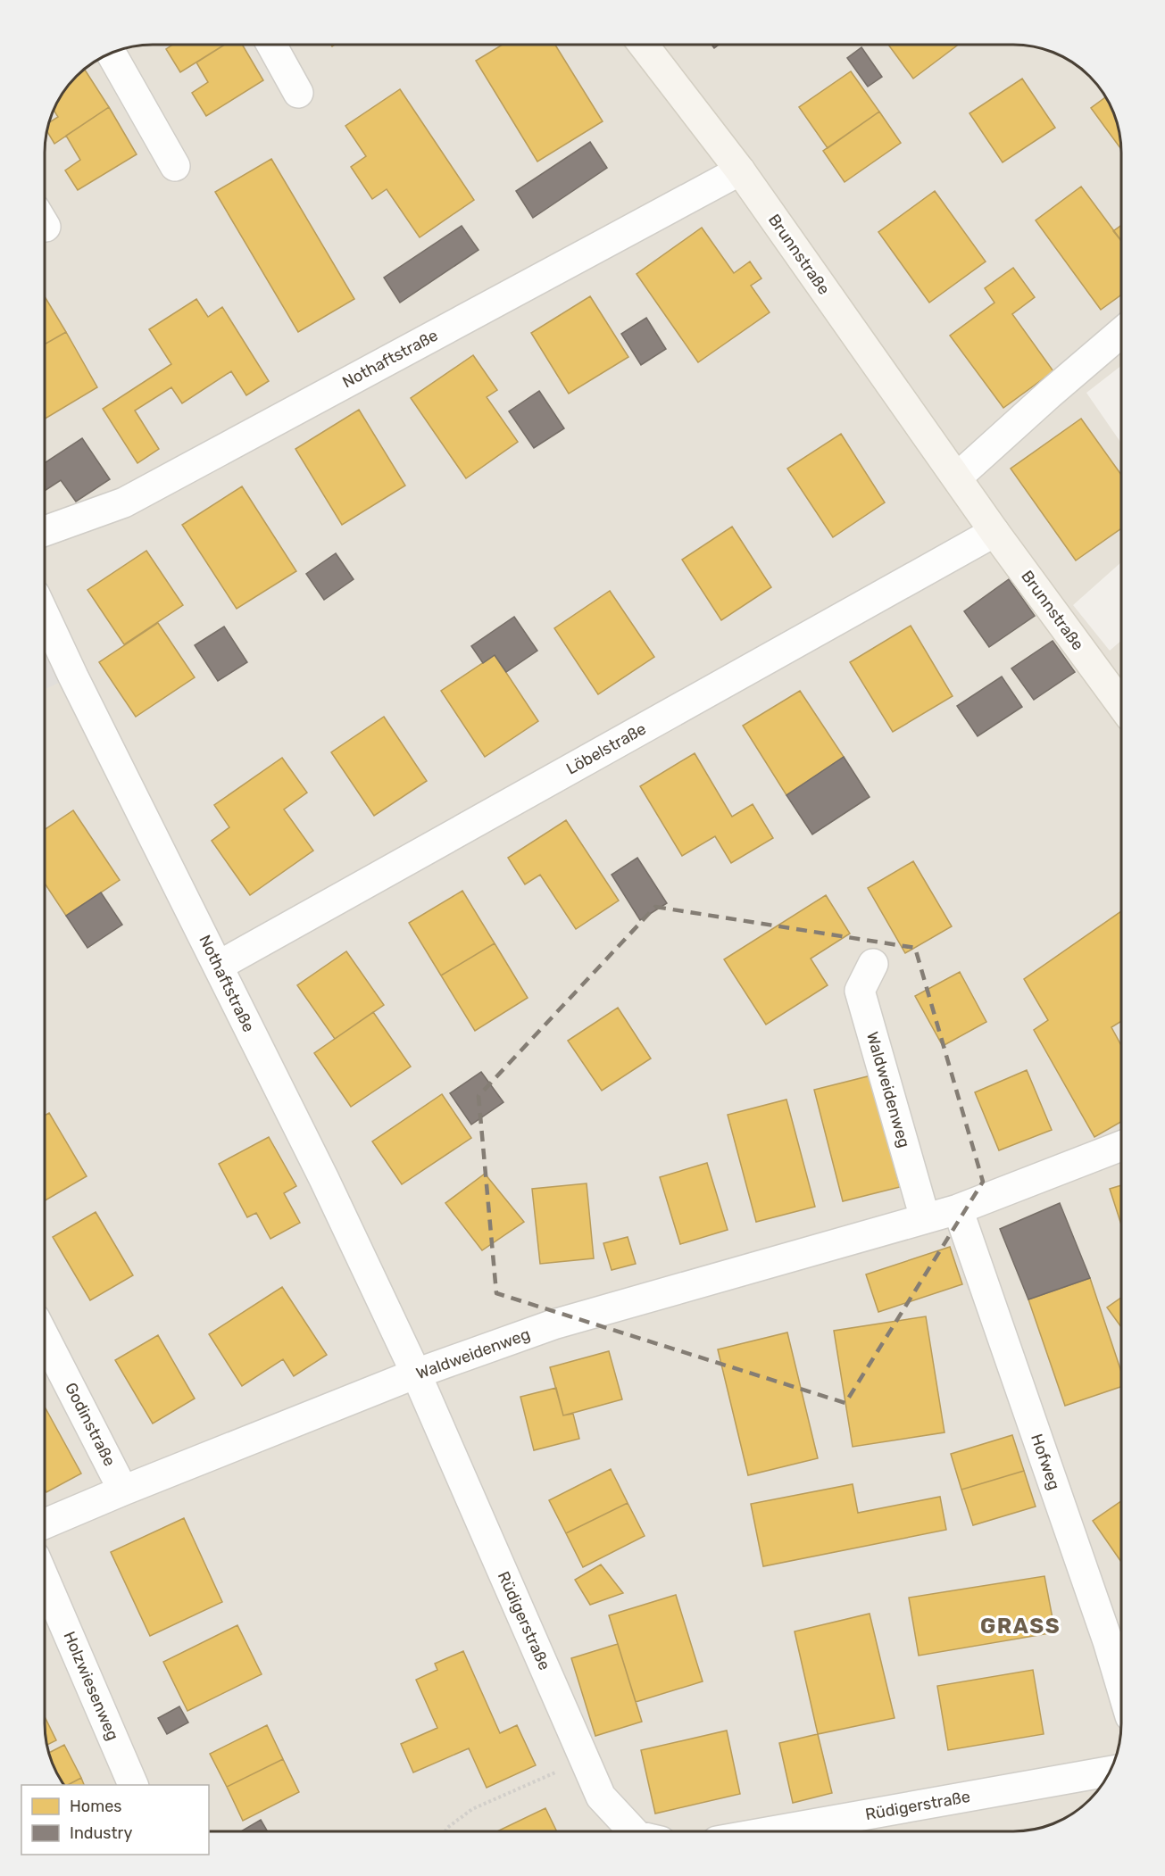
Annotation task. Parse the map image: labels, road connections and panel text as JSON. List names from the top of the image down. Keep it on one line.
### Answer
{"streets":{"street":["Brunnstraße","Nothaftstraße","Löbelstraße","Waldweidenweg","Godinstraße","Hofweg","Rüdigerstraße","Holzwiesenweg"]},"crossings":[["Brunnstraße","Nothaftstraße"],["Brunnstraße","Löbelstraße"],["Nothaftstraße","Löbelstraße"],["Nothaftstraße","Waldweidenweg"],["Nothaftstraße","Rüdigerstraße"],["Waldweidenweg","Godinstraße"],["Waldweidenweg","Hofweg"],["Waldweidenweg","Rüdigerstraße"]],"districts":["GRASS"],"legend":["Homes","Industry"]}
